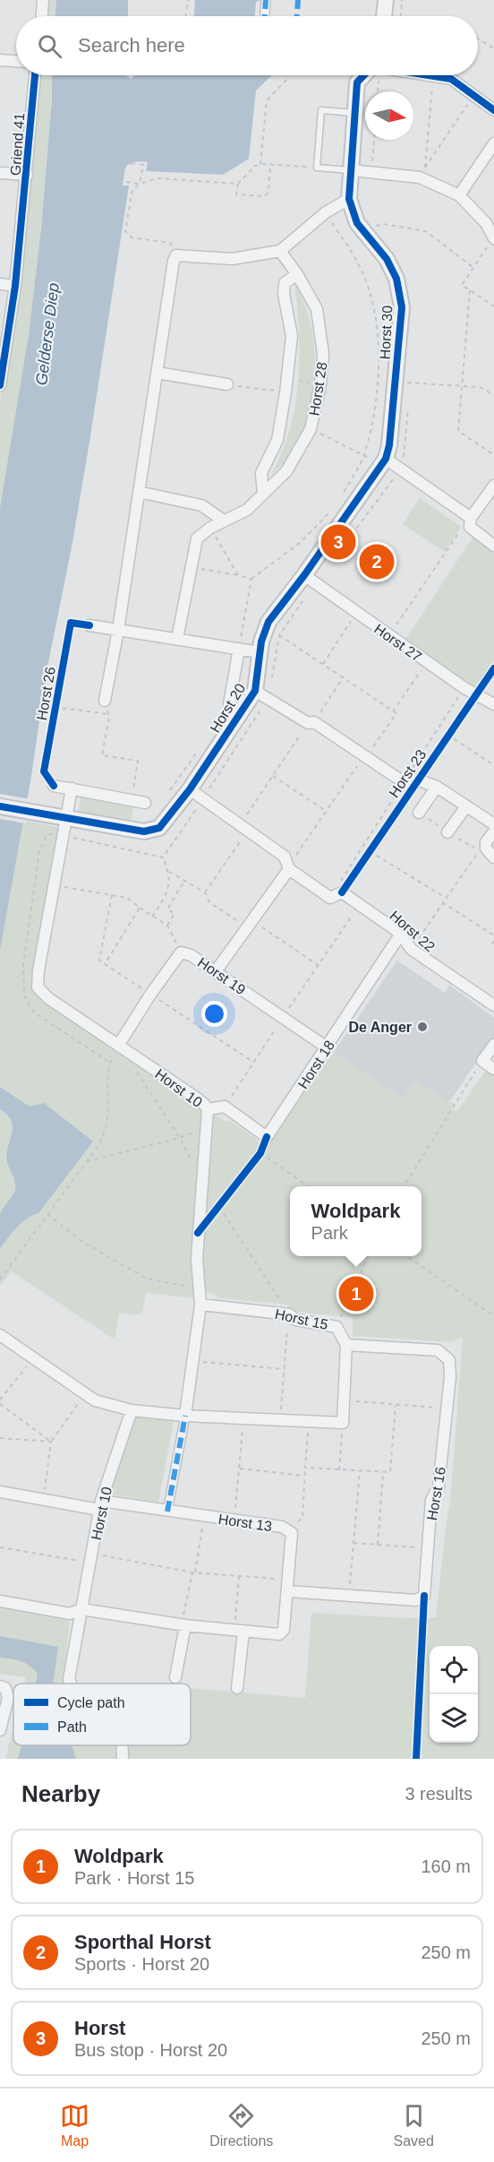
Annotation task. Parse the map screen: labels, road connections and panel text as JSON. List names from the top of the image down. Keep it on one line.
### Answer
{"streets":{"street":["Griend 41","Horst 30","Horst 28","Horst 27","Horst 20","Horst 22","Horst 19","Horst 18","Horst 10","Horst 15","Horst 16","Horst 13"],"cycle path":["Horst 26","Horst 23"]},"crossings":[["Horst 30","Horst 20"],["Horst 27","Horst 20"],["Horst 20","Horst 22"],["Horst 20","Horst 10"],["Horst 22","Horst 18"],["Horst 19","Horst 18"],["Horst 19","Horst 10"],["Horst 10","Horst 15"],["Horst 10","Horst 13"],["Horst 15","Horst 16"],["Horst 16","Horst 13"]],"water":["Gelderse Diep"],"places":["De Anger"],"legend":["Cycle path","Path"],"north":"right","page":{"search":"Search here","pins":["3","2","1"],"popup":["Woldpark","Park"],"heading":["Nearby","3 results"],"list":[{"mark":"1","name":"Woldpark","note":"Park · Horst 15","value":"160 m"},{"mark":"2","name":"Sporthal Horst","note":"Sports · Horst 20","value":"250 m"},{"mark":"3","name":"Horst","note":"Bus stop · Horst 20","value":"250 m"}],"nav":["Map","Directions","Saved"]}}
